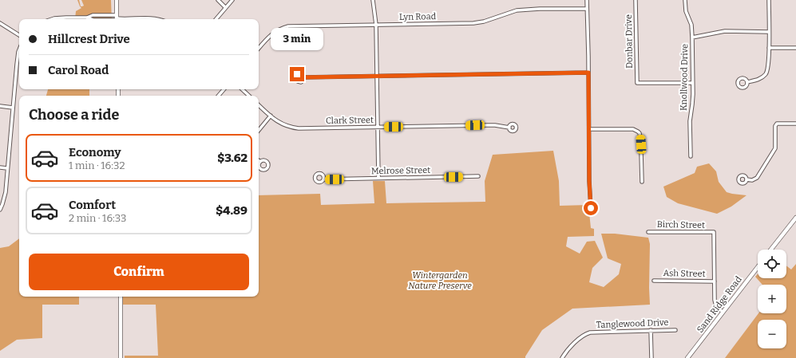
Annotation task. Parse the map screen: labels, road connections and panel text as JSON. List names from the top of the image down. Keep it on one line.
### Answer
{"streets":{"street":["Lyn Road","Donbar Drive","Knollwood Drive","Clark Street","Melrose Street","Birch Street","Ash Street","Sand Ridge Road","Tanglewood Drive"]},"crossings":[["Donbar Drive","Knollwood Drive"],["Birch Street","Ash Street"]],"parks":["Wintergarden Nature Preserve"],"page":{"banner":["Hillcrest Drive","Carol Road"],"bubble":"3 min","heading":"Choose a ride","list":[{"name":"Economy","note":"1 min · 16:32","value":"$3.62"},{"name":"Comfort","note":"2 min · 16:33","value":"$4.89"}],"buttons":"Confirm","map_buttons":["+","−"]}}
